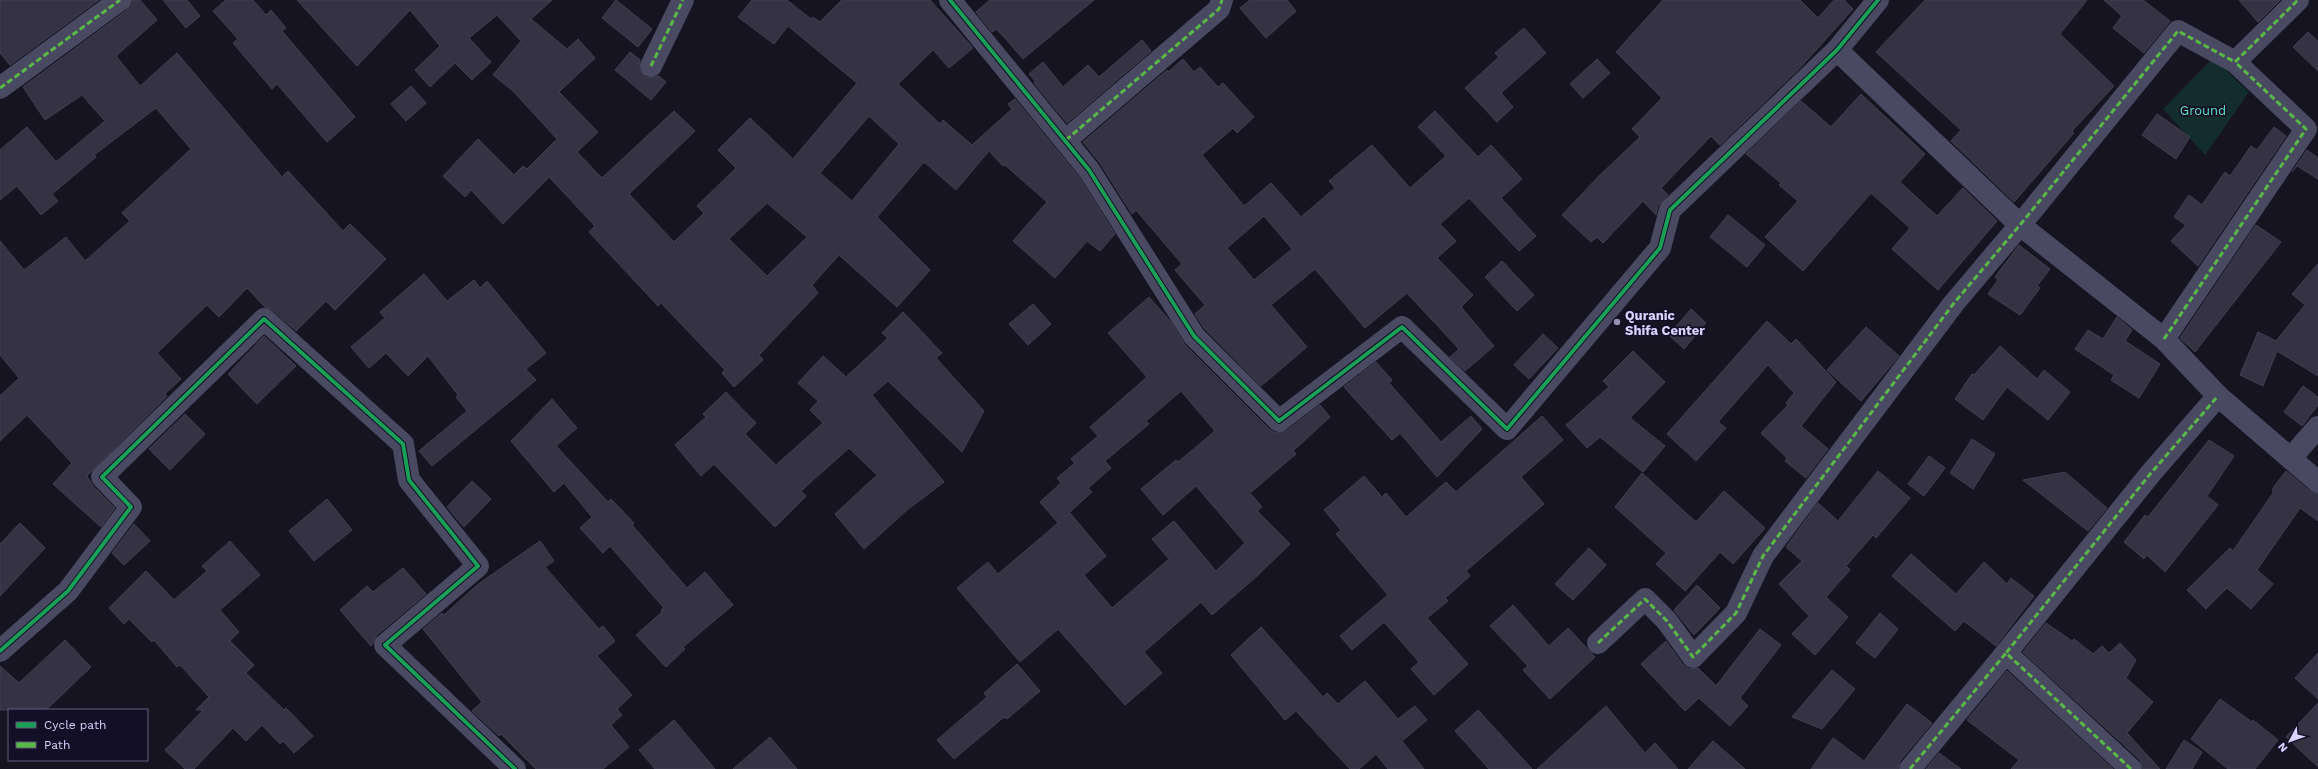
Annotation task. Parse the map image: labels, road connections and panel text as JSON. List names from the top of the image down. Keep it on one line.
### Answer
{"parks":["Ground"],"places":["Quranic Shifa Center"],"legend":["Cycle path","Path"],"north":"bottom left"}
